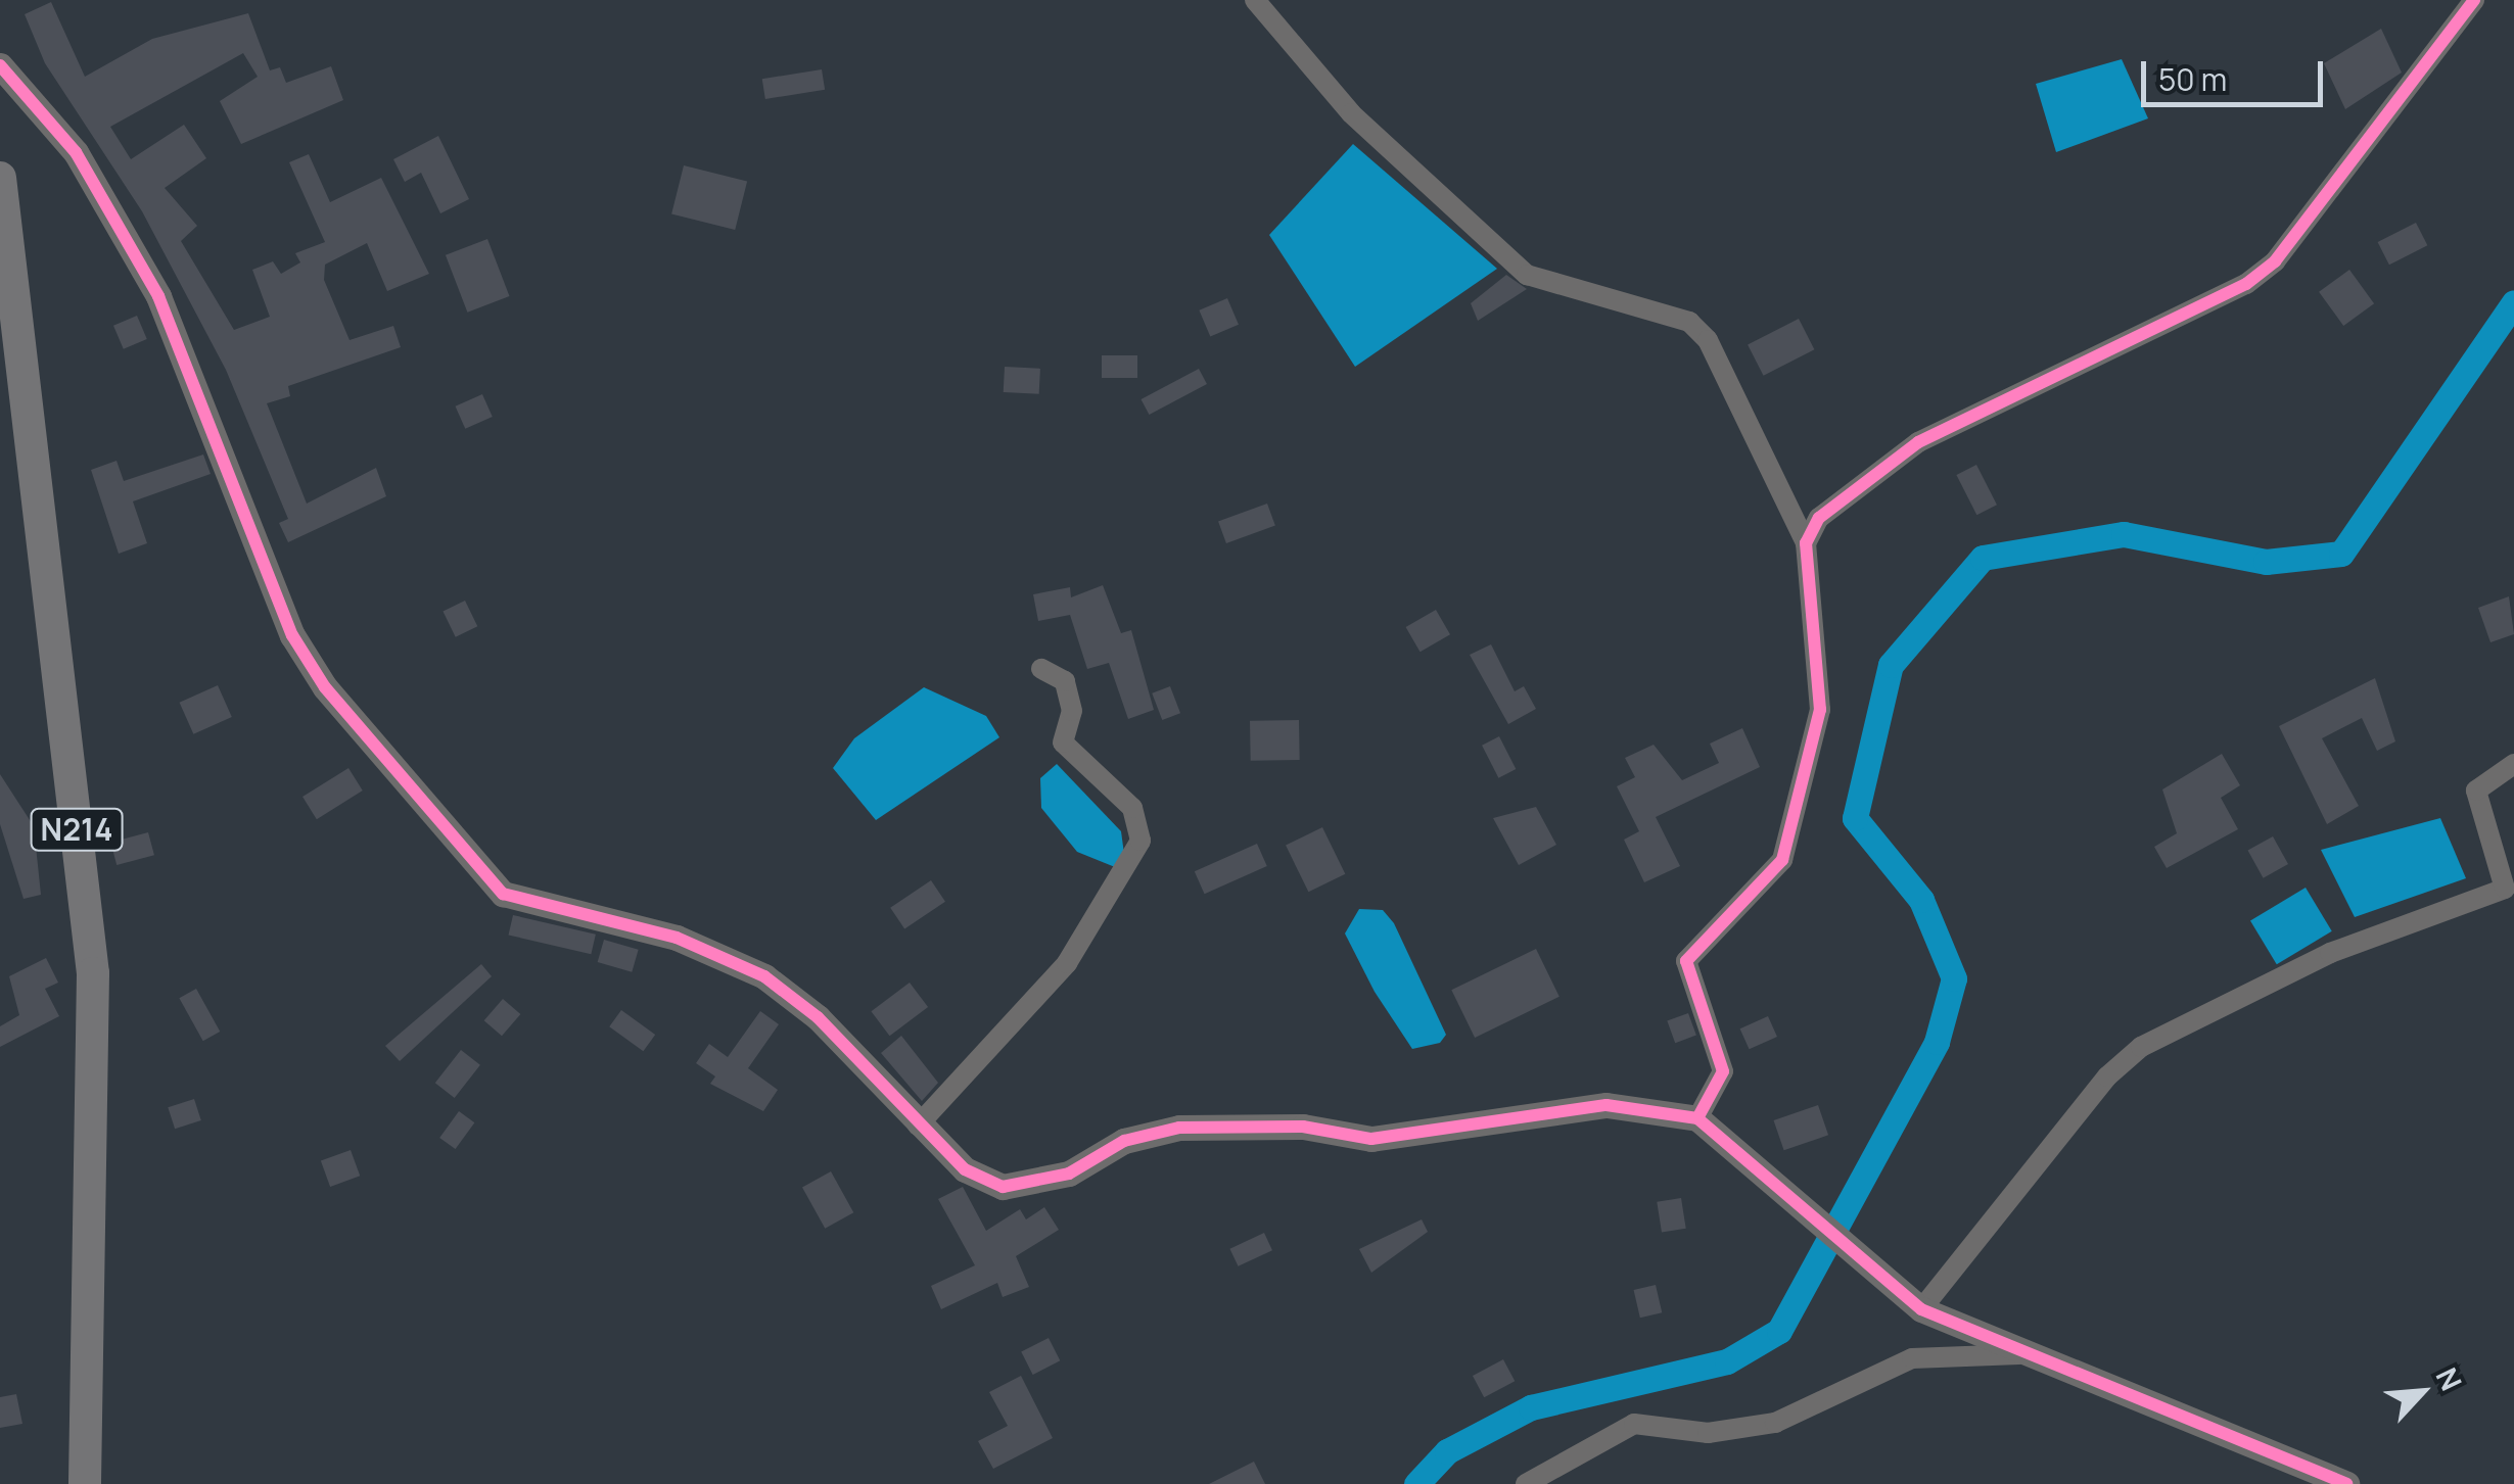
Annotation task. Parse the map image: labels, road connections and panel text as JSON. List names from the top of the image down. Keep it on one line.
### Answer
{"streets":{"highway":["N214"]},"scale_bar":"50 m","north":"top right"}
